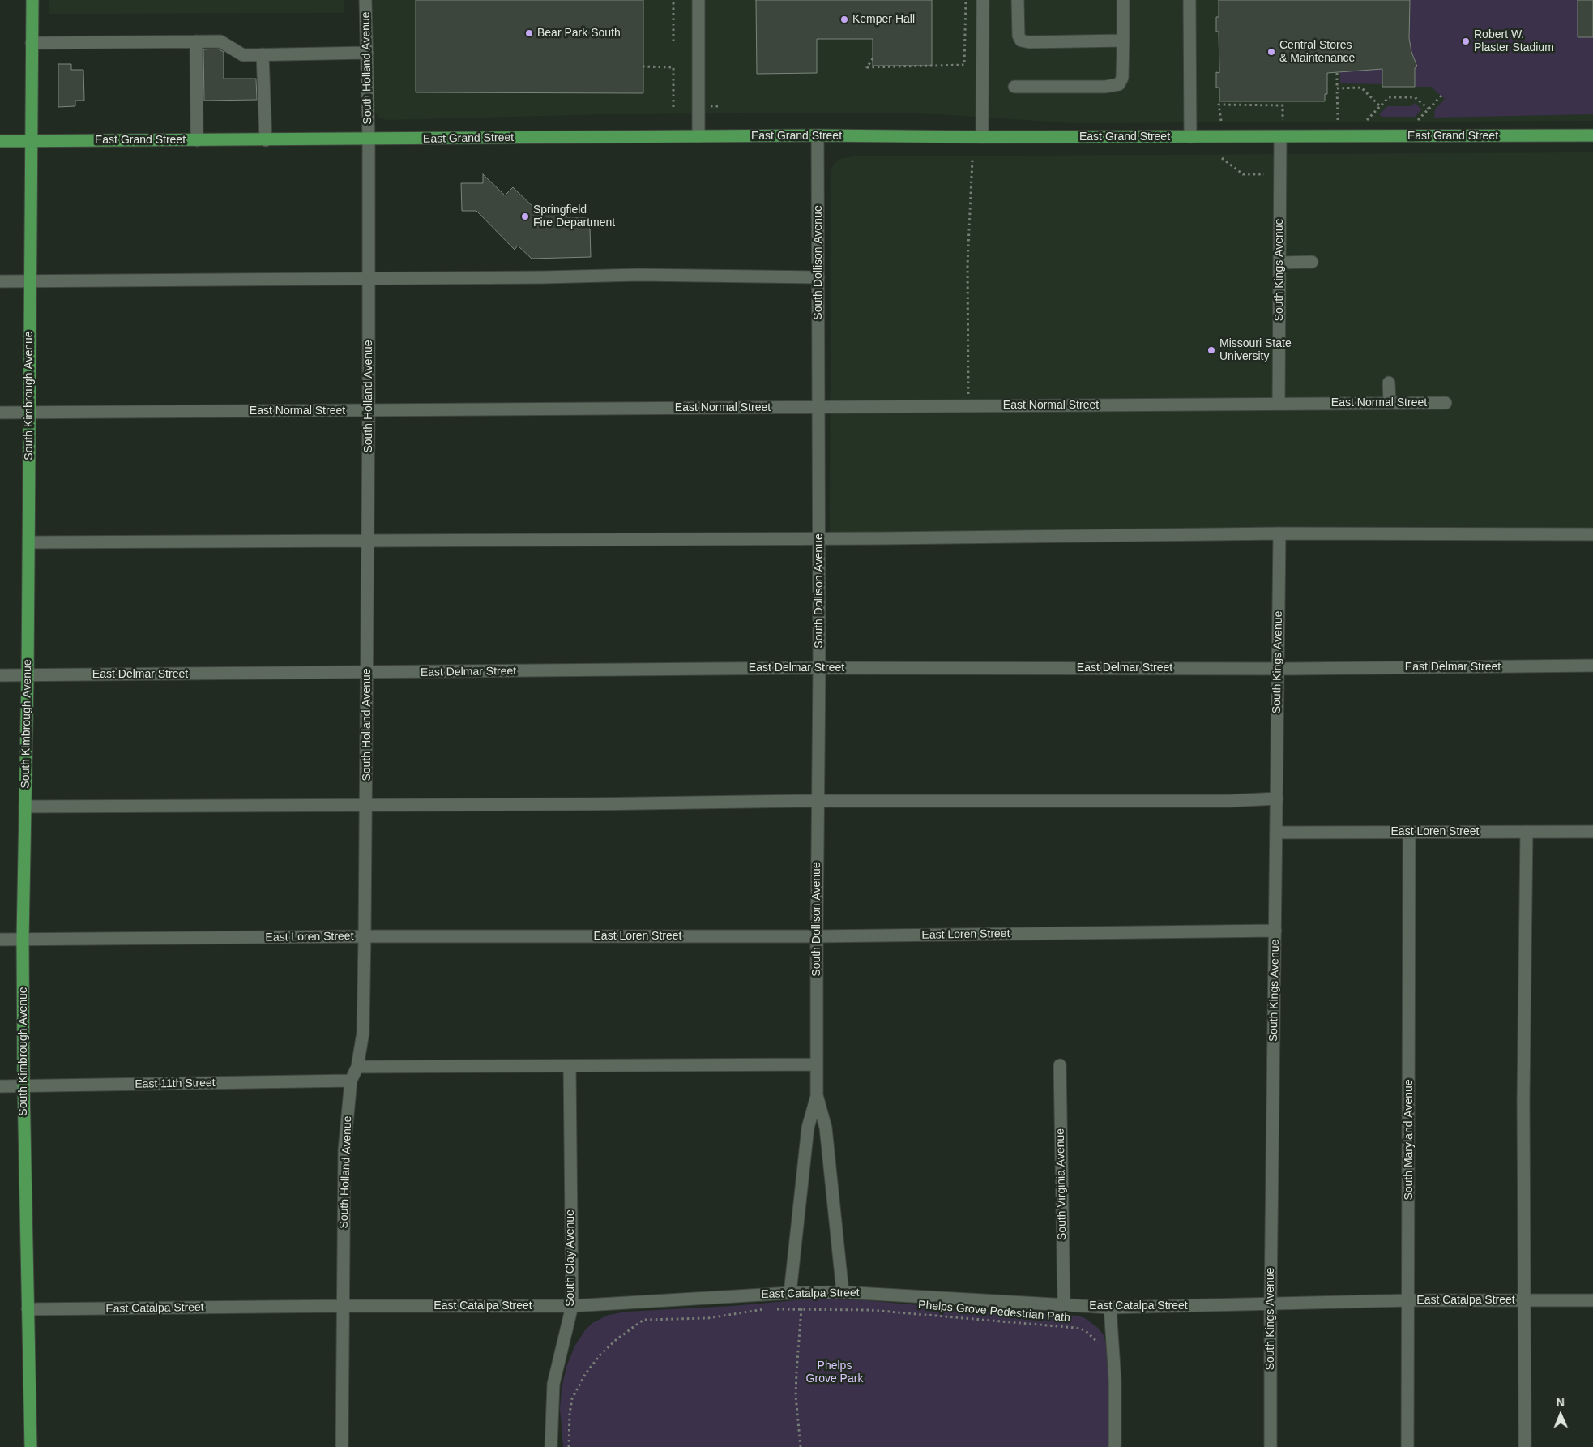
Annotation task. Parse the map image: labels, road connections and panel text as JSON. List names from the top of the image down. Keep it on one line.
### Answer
{"streets":{"main road":["East Grand Street","South Kimbrough Avenue"],"street":["South Holland Avenue","South Dollison Avenue","South Kings Avenue","East Normal Street","East Delmar Street","East Loren Street","East 11th Street","South Maryland Avenue","South Virginia Avenue","South Clay Avenue","East Catalpa Street"],"path":["Phelps Grove Pedestrian Path"]},"crossings":[["South Holland Avenue","East Grand Street"],["South Holland Avenue","East Normal Street"],["South Holland Avenue","East Delmar Street"],["South Holland Avenue","East Loren Street"],["South Holland Avenue","East 11th Street"],["South Holland Avenue","East Catalpa Street"],["East Grand Street","South Dollison Avenue"],["East Grand Street","South Kings Avenue"],["East Grand Street","South Kimbrough Avenue"],["South Dollison Avenue","East Normal Street"],["South Dollison Avenue","East Delmar Street"],["South Dollison Avenue","East Loren Street"],["South Dollison Avenue","East Catalpa Street"],["South Kings Avenue","East Normal Street"],["South Kings Avenue","East Delmar Street"],["South Kings Avenue","East Loren Street"],["South Kings Avenue","East Catalpa Street"],["South Kimbrough Avenue","East Normal Street"],["South Kimbrough Avenue","East Delmar Street"],["South Kimbrough Avenue","East Loren Street"],["South Kimbrough Avenue","East 11th Street"],["South Kimbrough Avenue","East Catalpa Street"],["East Loren Street","South Maryland Avenue"],["South Maryland Avenue","East Catalpa Street"],["South Virginia Avenue","East Catalpa Street"],["South Clay Avenue","East Catalpa Street"]],"parks":["Phelps Grove Park"],"places":["Kemper Hall","Bear Park South","Robert W. Plaster Stadium","Central Stores & Maintenance","Springfield Fire Department","Missouri State University"],"north":"top"}
